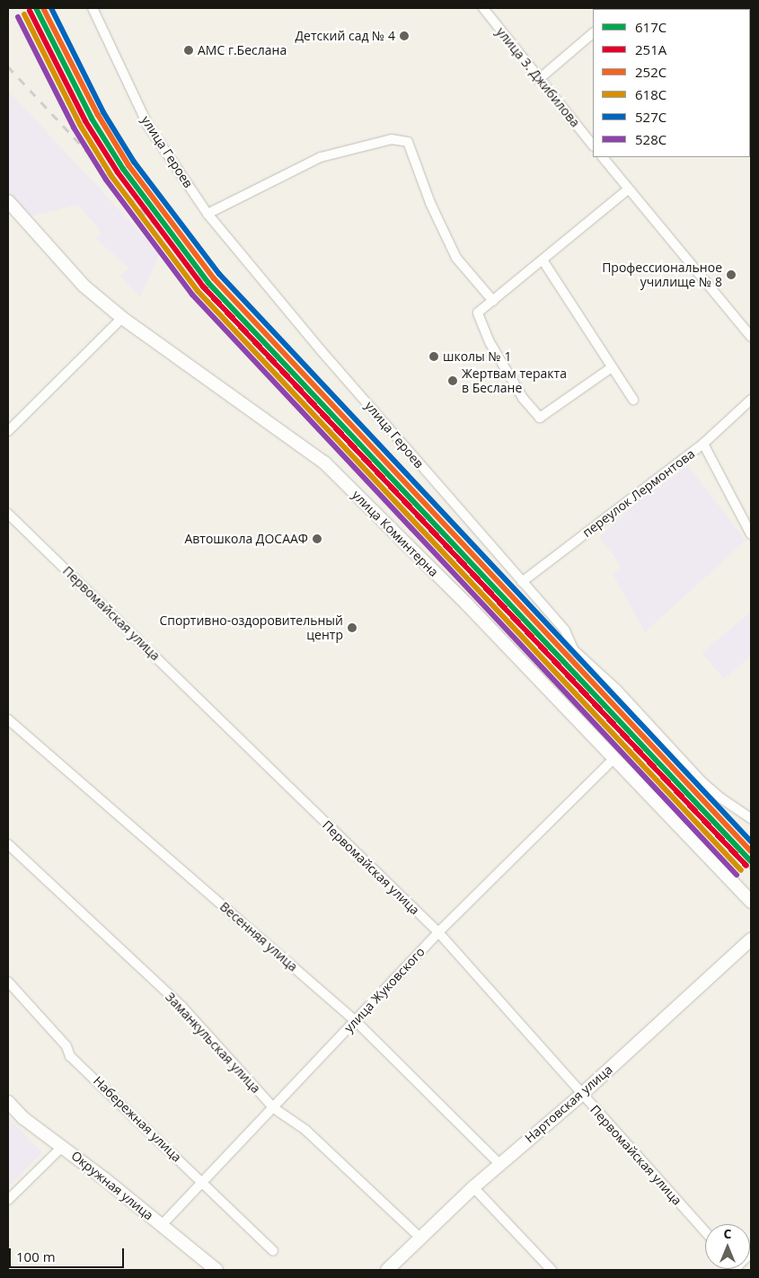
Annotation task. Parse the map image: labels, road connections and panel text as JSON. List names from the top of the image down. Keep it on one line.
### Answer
{"streets":{"street":["улица З. Джибилова","улица Героев","переулок Лермонтова","улица Коминтерна","Первомайская улица","Весенняя улица","улица Жуковского","Заманкульская улица","Нартовская улица","Набережная улица","Окружная улица"]},"crossings":[["улица Героев","переулок Лермонтова"],["улица Коминтерна","улица Жуковского"],["Первомайская улица","улица Жуковского"],["Первомайская улица","Нартовская улица"],["Весенняя улица","улица Жуковского"],["Весенняя улица","Нартовская улица"],["улица Жуковского","Заманкульская улица"],["улица Жуковского","Набережная улица"],["улица Жуковского","Окружная улица"],["Заманкульская улица","Нартовская улица"]],"places":["Детский сад № 4","АМС г.Беслана","Профессиональное училище № 8","школы № 1","Жертвам теракта в Беслане","Автошкола ДОСААФ","Спортивно-оздоровительный центр"],"lines":["transit line 617C","transit line 252С","transit line 527С","transit line 251А","transit line 618С","transit line 528С"],"legend":["617C","251А","252С","618С","527С","528С"],"scale_bar":"100 m","north":"top"}
